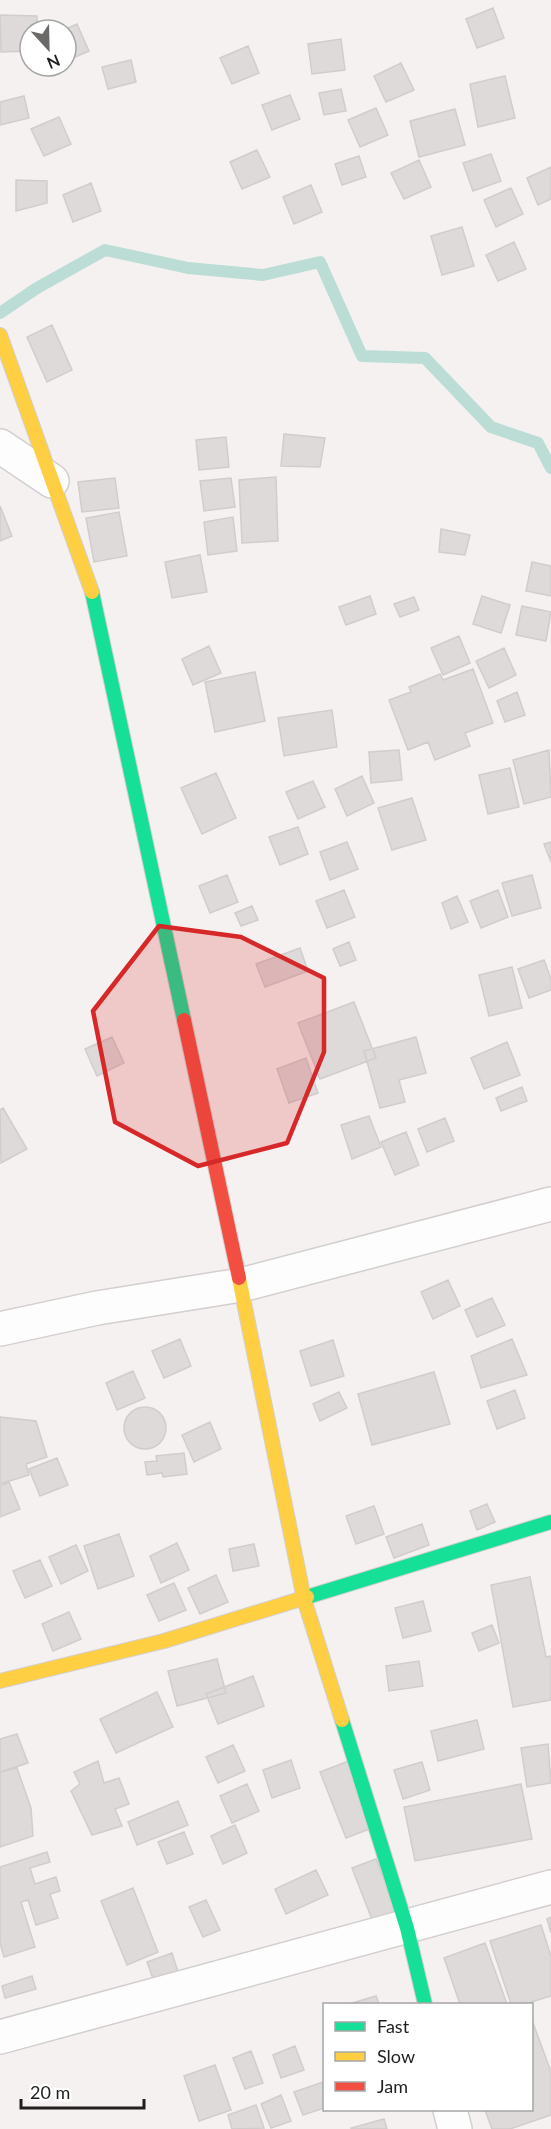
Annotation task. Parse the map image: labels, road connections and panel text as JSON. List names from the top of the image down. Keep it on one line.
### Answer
{"legend":["Fast","Slow","Jam"],"scale_bar":"20 m","north":"bottom"}
